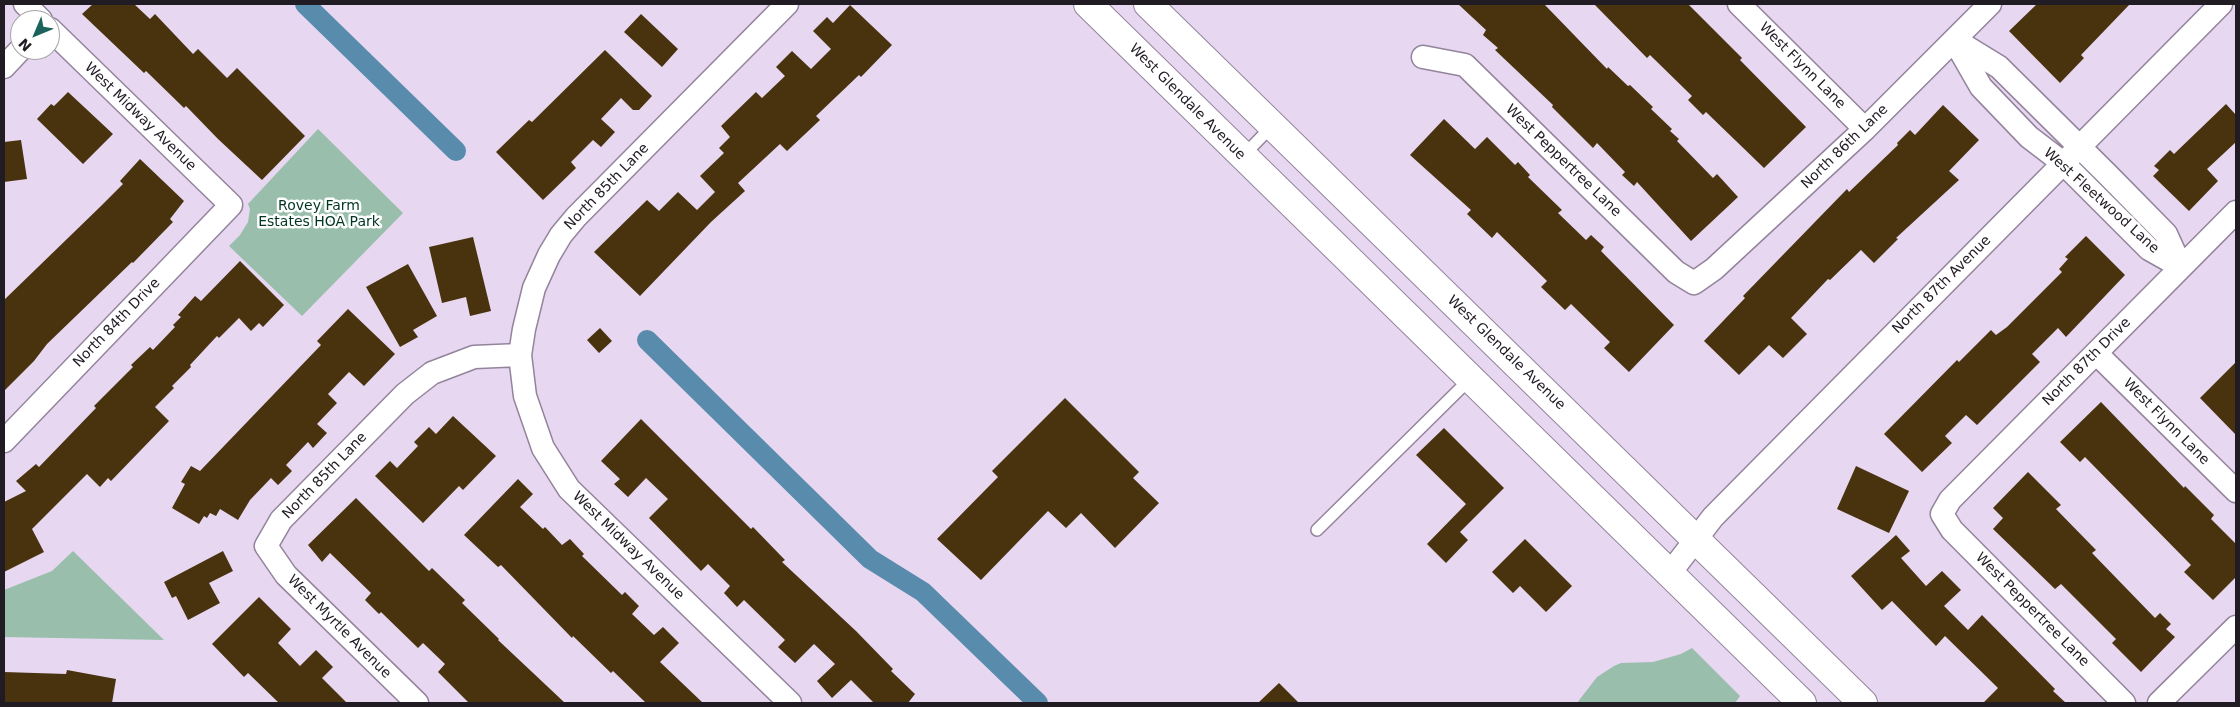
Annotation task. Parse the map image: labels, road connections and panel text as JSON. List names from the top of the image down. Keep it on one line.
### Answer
{"streets":{"main road":["West Glendale Avenue"],"street":["West Flynn Lane","West Midway Avenue","North 86th Lane","West Peppertree Lane","North 85th Lane","West Fleetwood Lane","North 87th Avenue","North 84th Drive","North 87th Drive","West Myrtle Avenue"]},"crossings":[["West Flynn Lane","North 86th Lane"],["West Flynn Lane","North 87th Drive"],["West Glendale Avenue","North 87th Avenue"],["West Midway Avenue","North 85th Lane"],["West Midway Avenue","North 84th Drive"],["North 86th Lane","West Peppertree Lane"],["North 86th Lane","West Fleetwood Lane"],["West Peppertree Lane","North 87th Drive"],["North 85th Lane","West Myrtle Avenue"],["West Fleetwood Lane","North 87th Avenue"],["West Fleetwood Lane","North 87th Drive"]],"parks":["Rovey Farm Estates HOA Park"],"north":"bottom left"}
